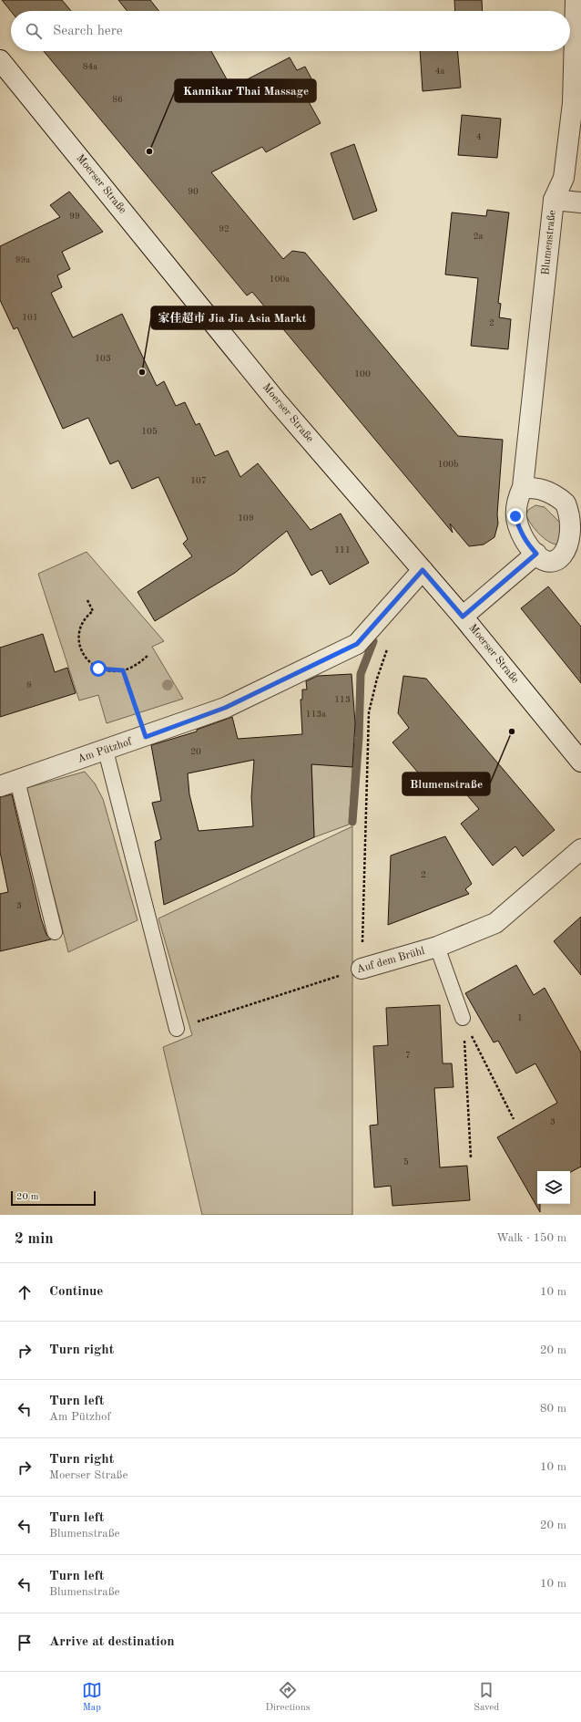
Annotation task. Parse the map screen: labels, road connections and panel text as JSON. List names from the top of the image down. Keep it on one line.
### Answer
{"streets":{"street":["Moerser Straße","Blumenstraße","Am Pützhof","Auf dem Brühl"]},"crossings":[["Moerser Straße","Am Pützhof"]],"places":["Kannikar Thai Massage","家佳超市 Jia Jia Asia Markt","Blumenstraße"],"house_numbers":["84a","4a","86","4","90","99","92","2a","99a","100a","101","2","103","100","105","100b","107","109","111","8","113","113a","20","2","3","1","7","3","5"],"scale_bar":"20 m","page":{"search":"Search here","scale":"20 m","heading":["2 min","Walk · 150 m"],"list":[["Continue","10 m"],["Turn right","20 m"],["Turn left","Am Pützhof","80 m"],["Turn right","Moerser Straße","10 m"],["Turn left","Blumenstraße","20 m"],["Turn left","Blumenstraße","10 m"],"Arrive at destination"],"nav":["Map","Directions","Saved"]}}
